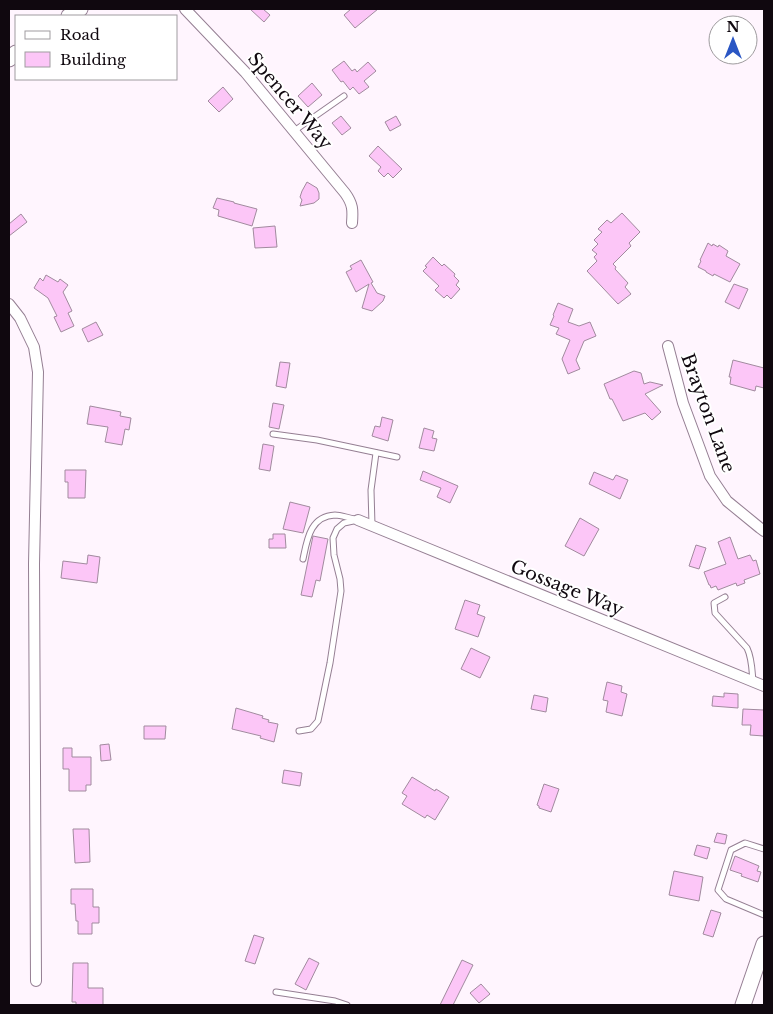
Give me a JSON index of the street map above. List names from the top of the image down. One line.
{"streets":{"street":["Spencer Way","Brayton Lane","Gossage Way"]},"legend":["Road","Building"],"north":"top"}
